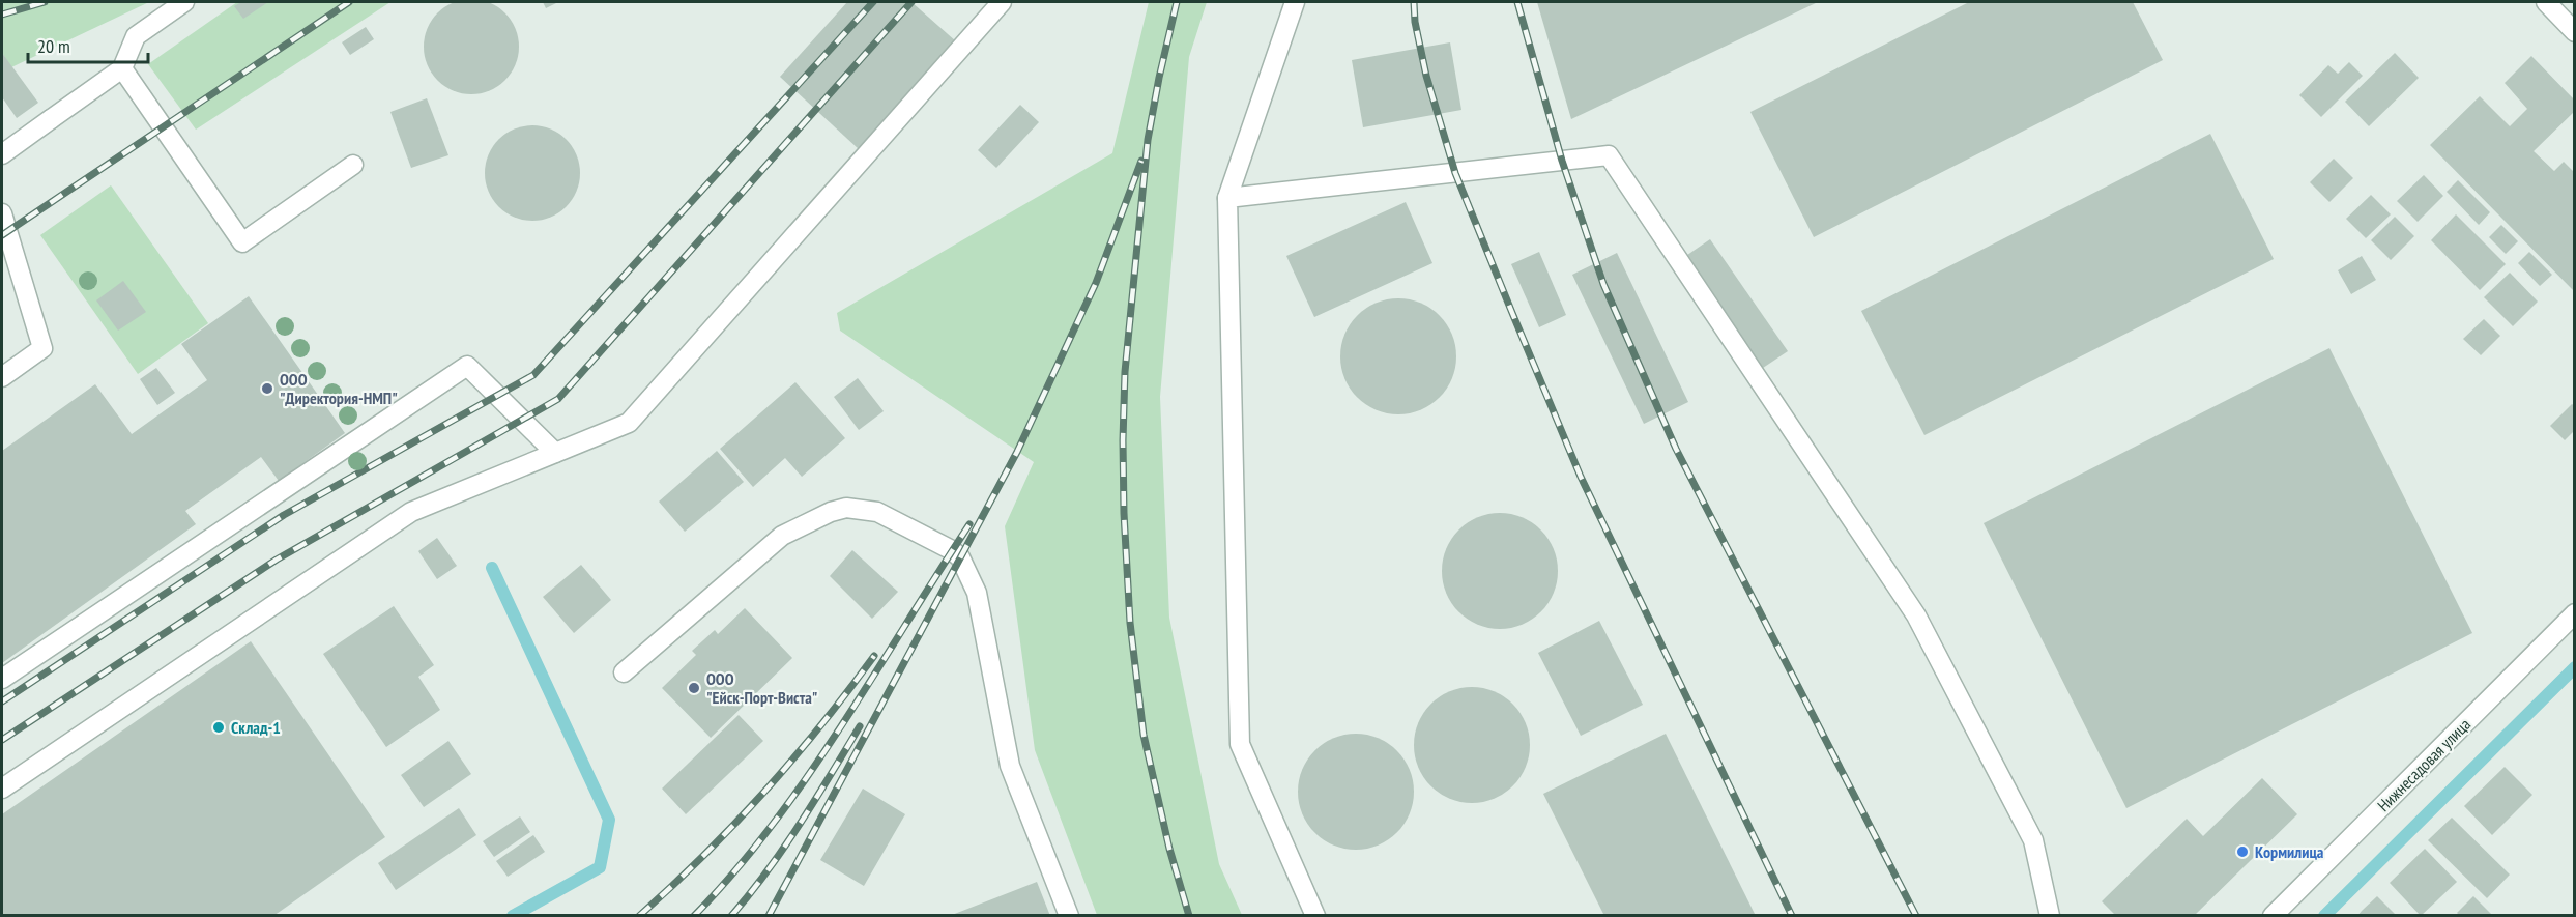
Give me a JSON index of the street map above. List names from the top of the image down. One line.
{"streets":{"street":["Нижнесадовая улица"]},"places":["ООО \"Директория-НМП\"","ООО \"Ейск-Порт-Виста\"","Склад-1","Кормилица"],"scale_bar":"20 m"}
